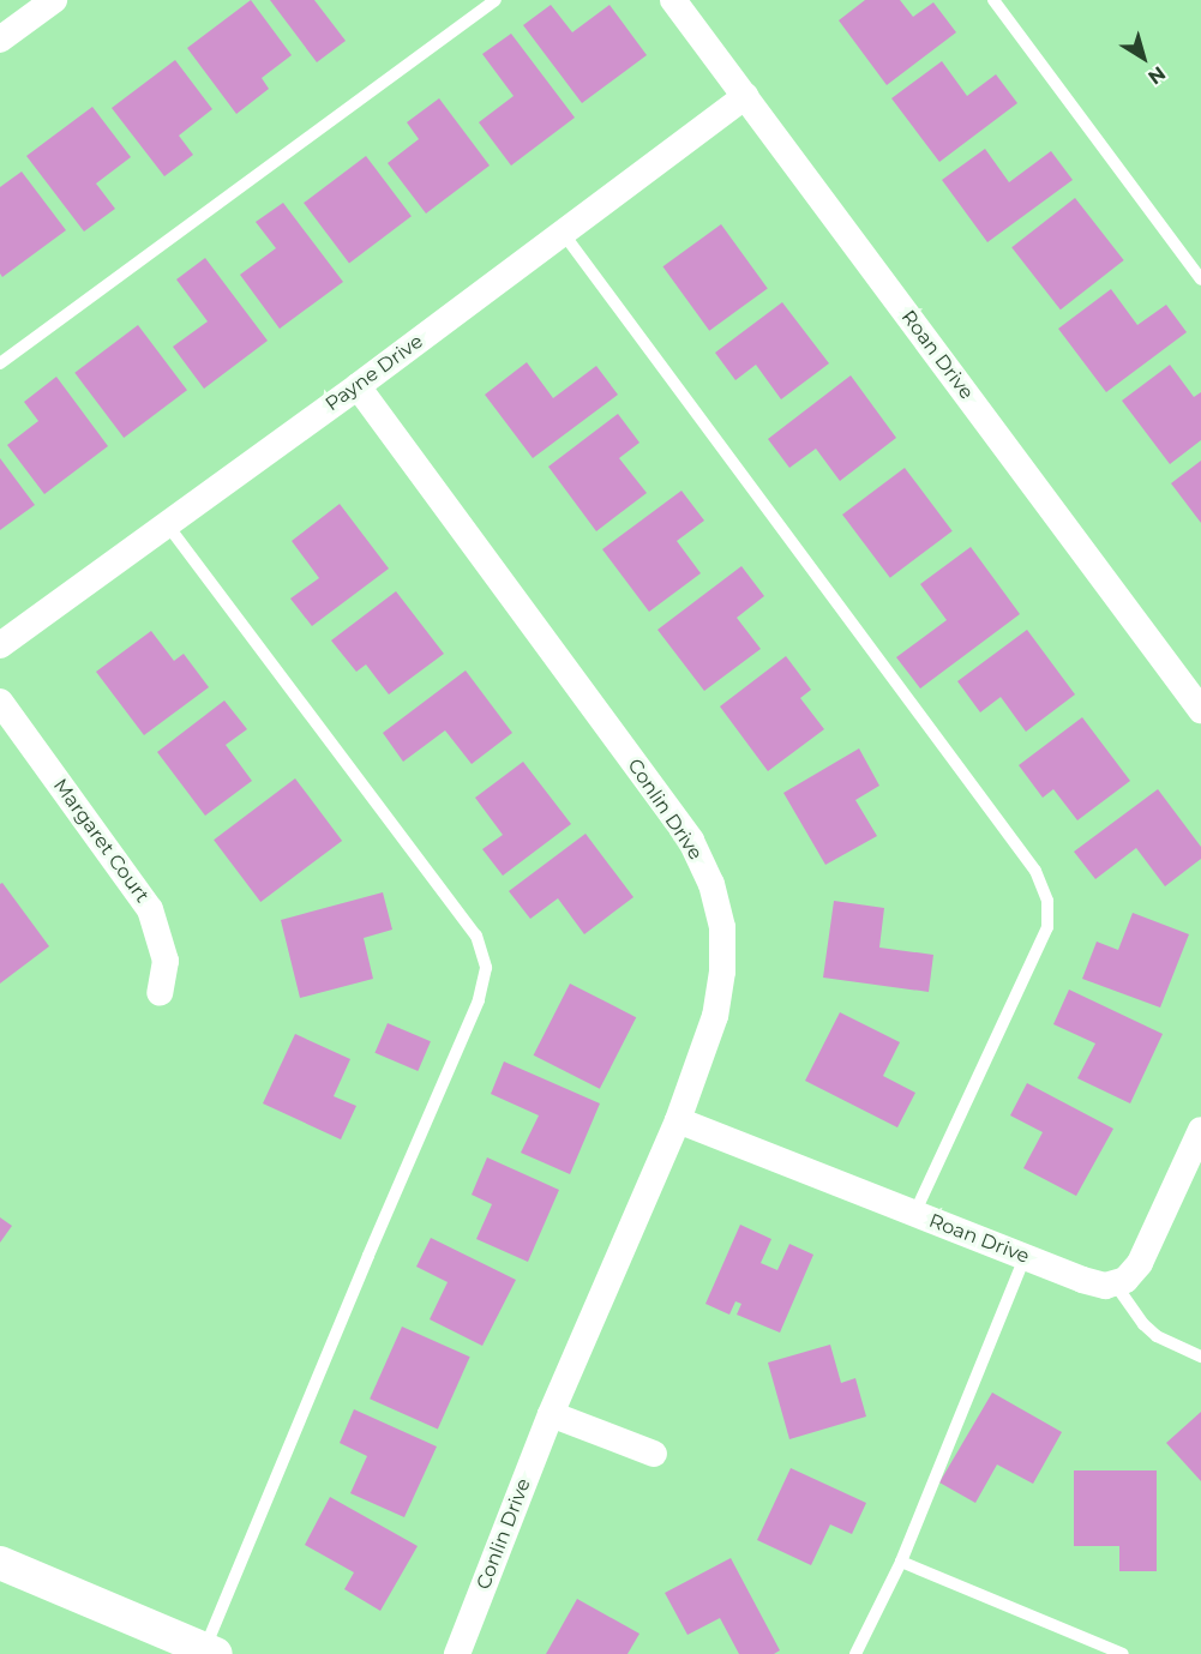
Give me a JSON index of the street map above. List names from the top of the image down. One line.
{"streets":{"street":["Roan Drive","Payne Drive","Conlin Drive","Margaret Court"]},"crossings":[["Roan Drive","Payne Drive"],["Roan Drive","Conlin Drive"],["Payne Drive","Conlin Drive"]],"north":"bottom right"}
